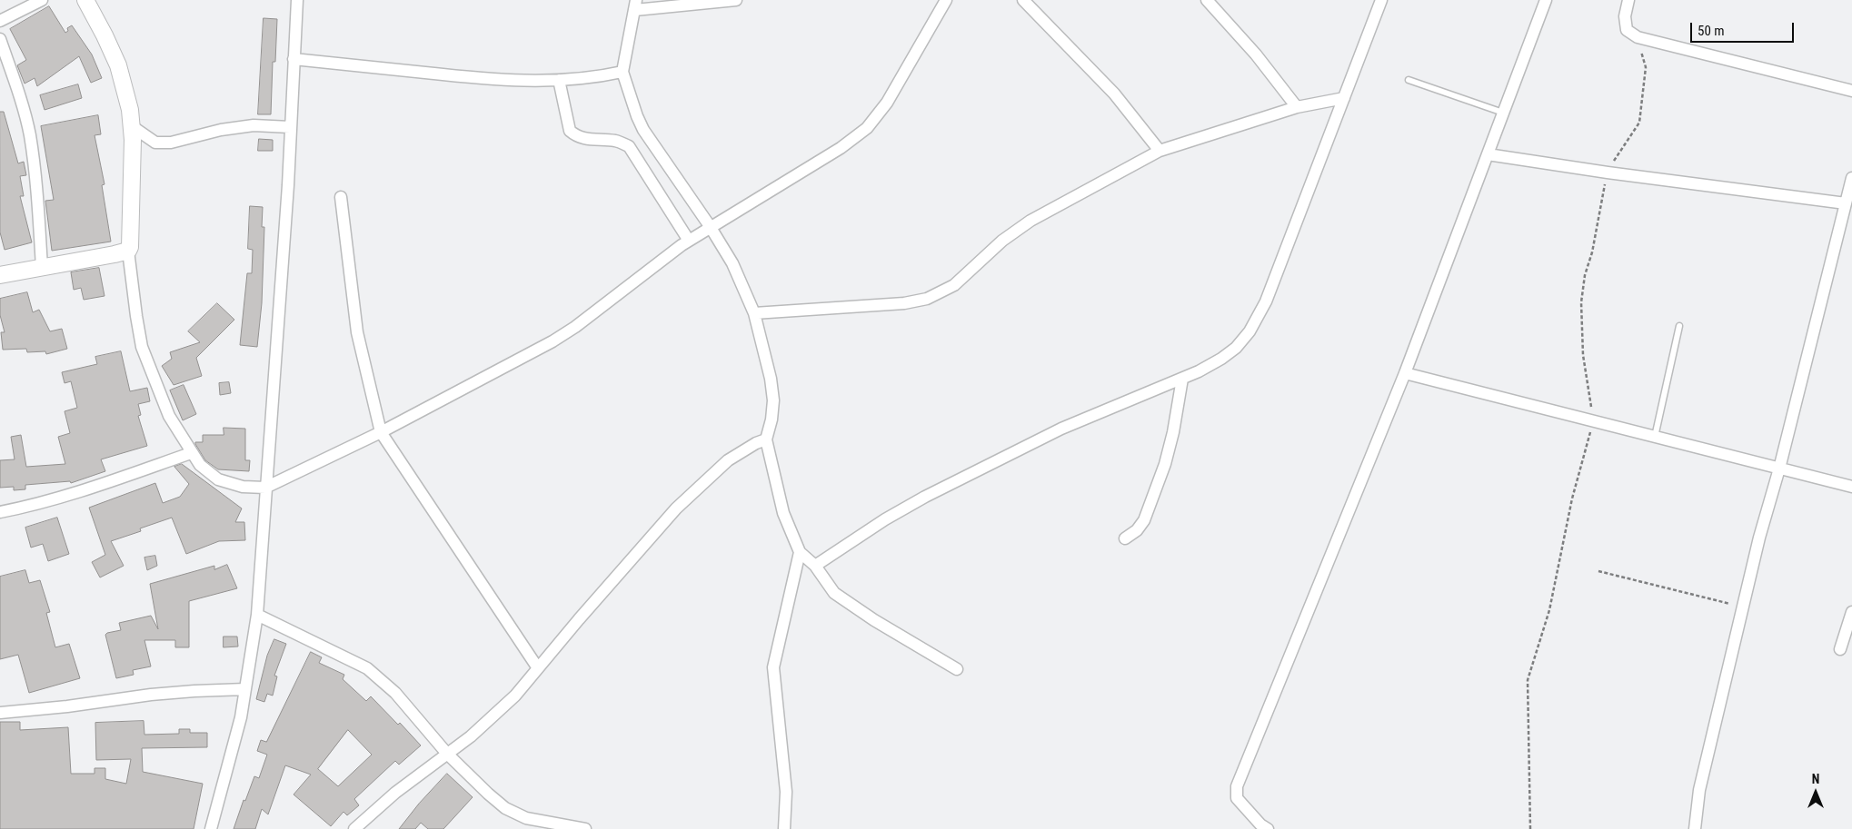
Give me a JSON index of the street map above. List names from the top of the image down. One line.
{"scale_bar":"50 m","north":"top"}
